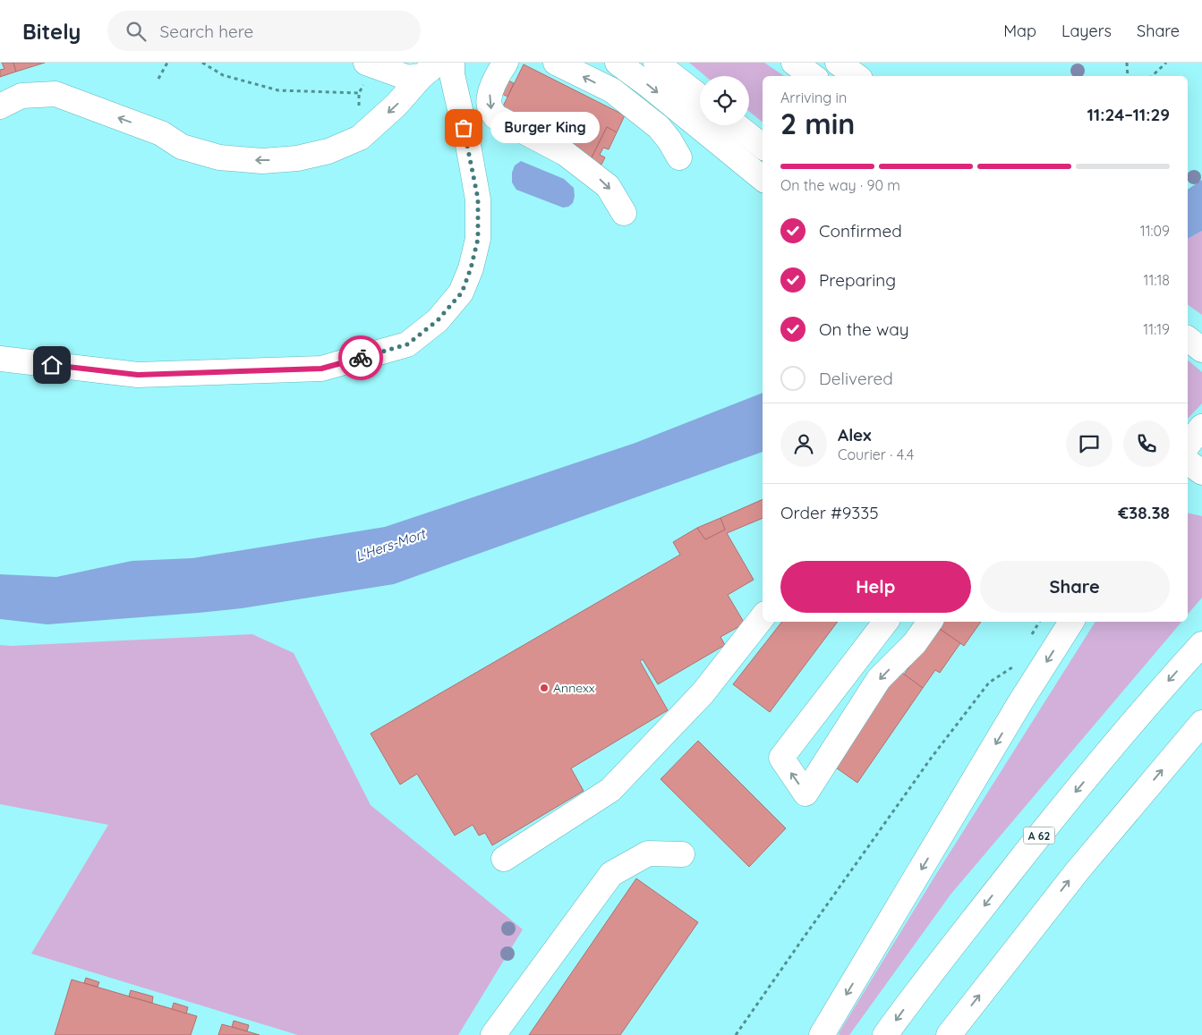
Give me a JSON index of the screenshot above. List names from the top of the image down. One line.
{"streets":{"main road":["A 62"]},"water":["L'Hers-Mort"],"places":["Burger King","Annexx"],"page":{"header":"Bitely","search":"Search here","nav":["Map","Layers","Share"],"heading":["2 min","Arriving in","11:24–11:29"],"panel":["Alex","Courier · 4.4","Order #9335","€38.38"],"bubble":"Burger King","bar":"On the way · 90 m","list":[["Confirmed","11:09"],["Preparing","11:18"],["On the way","11:19"],"Delivered"],"buttons":["Help","Share"]}}
